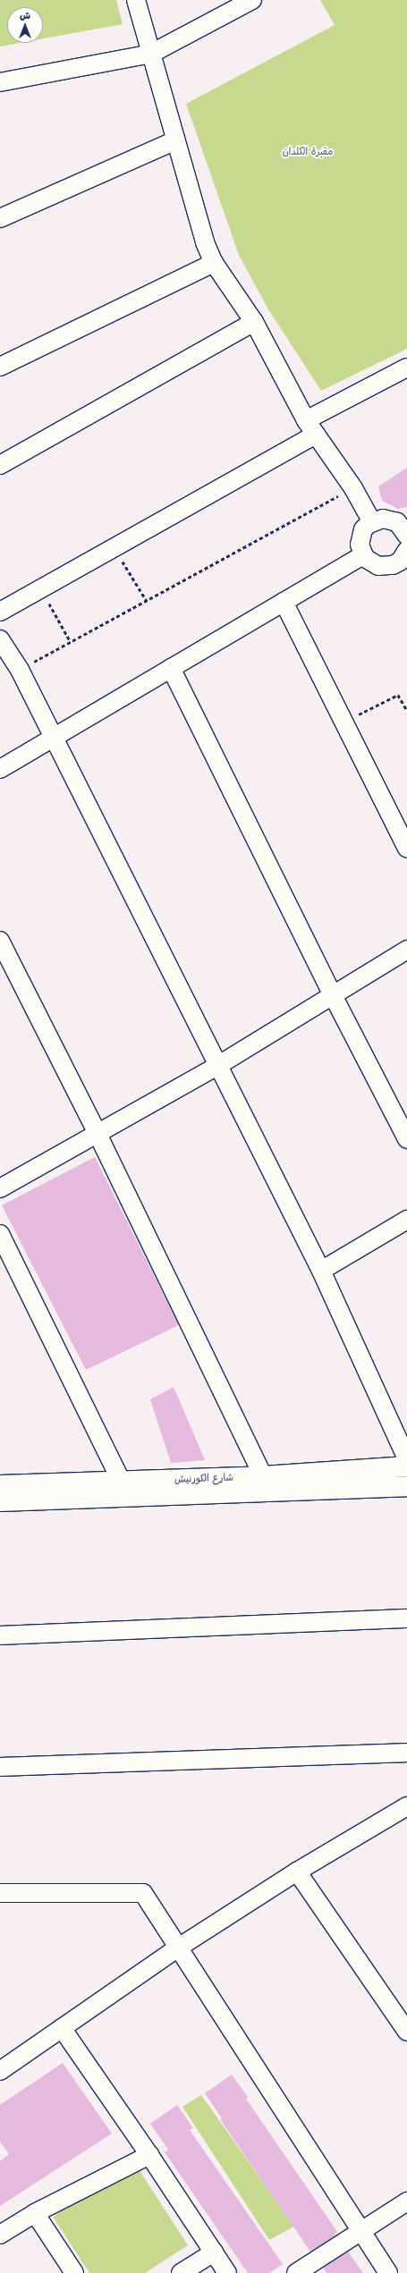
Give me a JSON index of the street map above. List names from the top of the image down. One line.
{"streets":{"street":["شارع الكورنيش"]},"parks":["مقبرة الكلدان"],"north":"top"}
